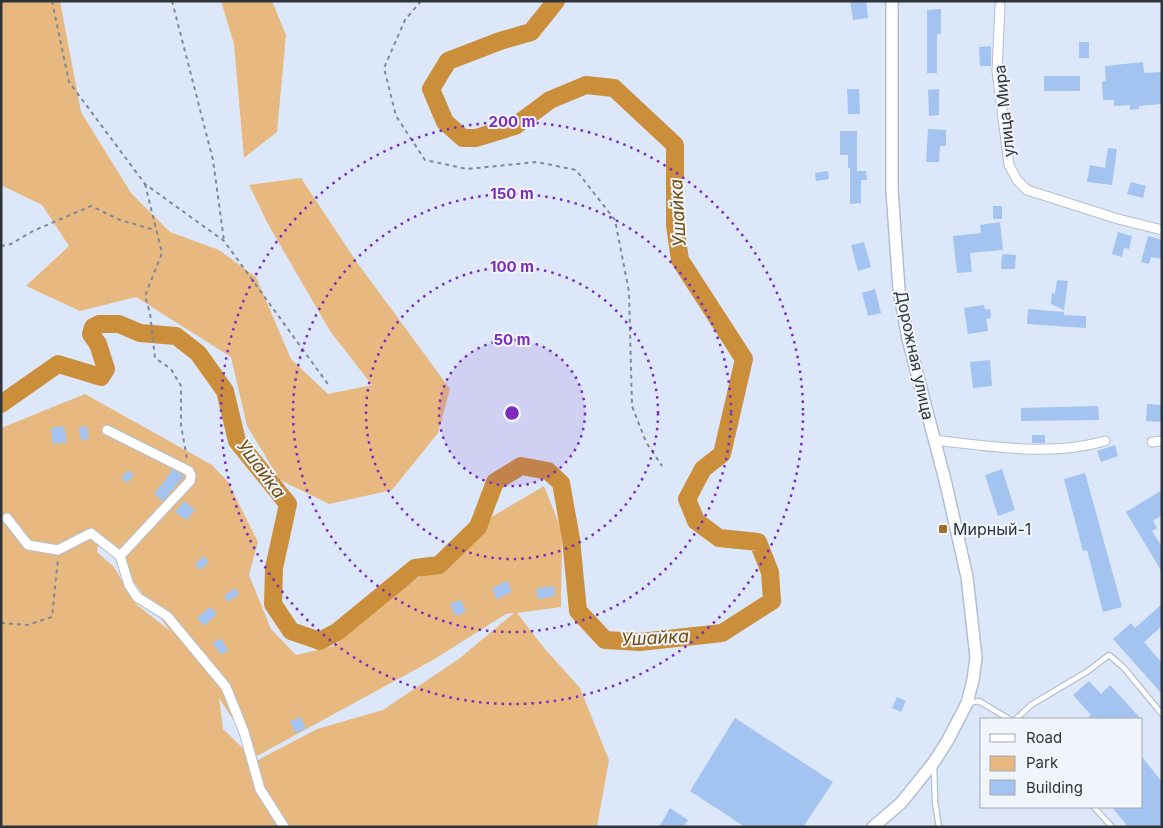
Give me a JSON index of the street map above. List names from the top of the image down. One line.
{"streets":{"street":["улица Мира","Дорожная улица"]},"water":["Ушайка"],"places":{"transit":["Мирный-1"]},"legend":["Road","Park","Building"],"rings":["200 m","150 m","100 m","50 m"]}
